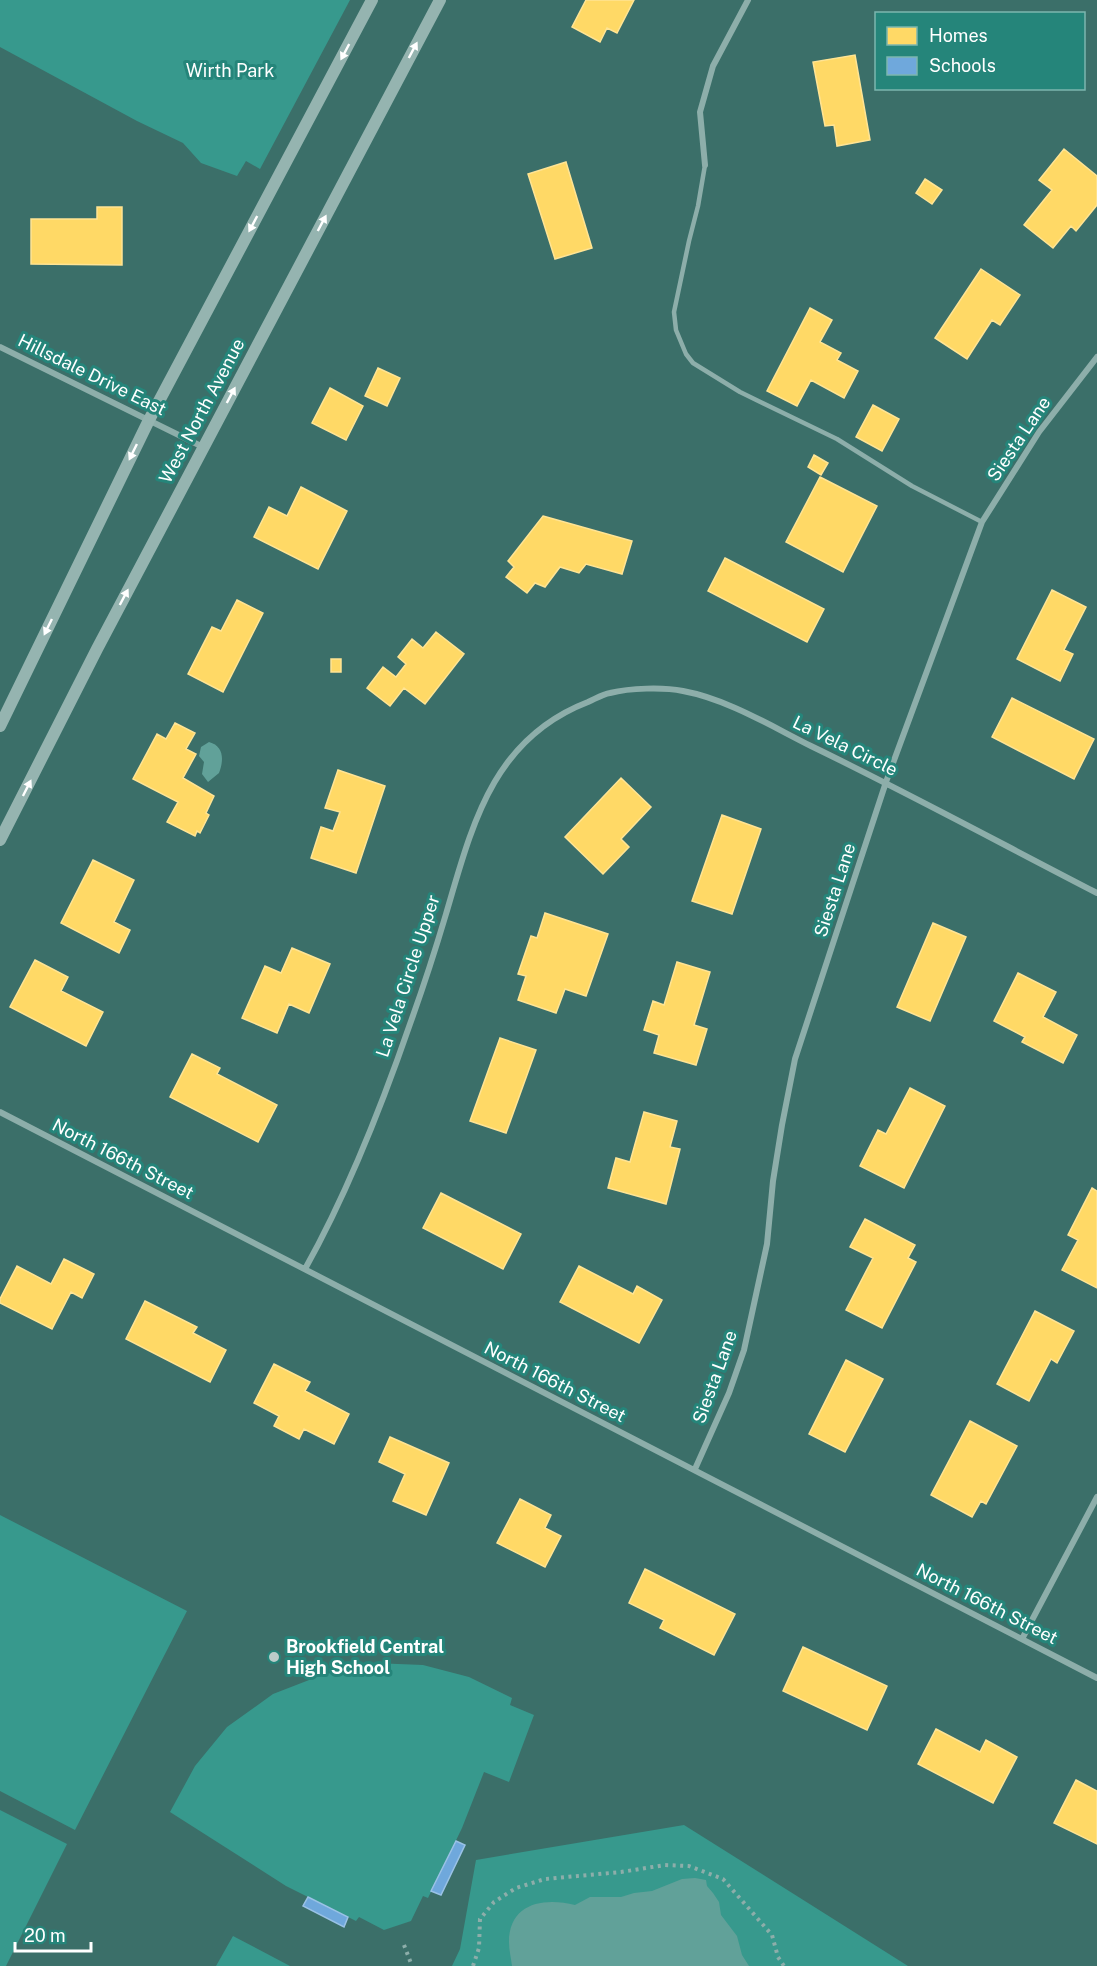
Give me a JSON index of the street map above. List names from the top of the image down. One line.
{"streets":{"main road":["West North Avenue"],"street":["Hillsdale Drive East","Siesta Lane","La Vela Circle","La Vela Circle Upper","North 166th Street"]},"crossings":[["Hillsdale Drive East","West North Avenue"],["Siesta Lane","La Vela Circle"],["Siesta Lane","North 166th Street"],["La Vela Circle","La Vela Circle Upper"],["La Vela Circle Upper","North 166th Street"]],"parks":["Wirth Park"],"places":["Brookfield Central High School"],"legend":["Homes","Schools"],"scale_bar":"20 m"}
